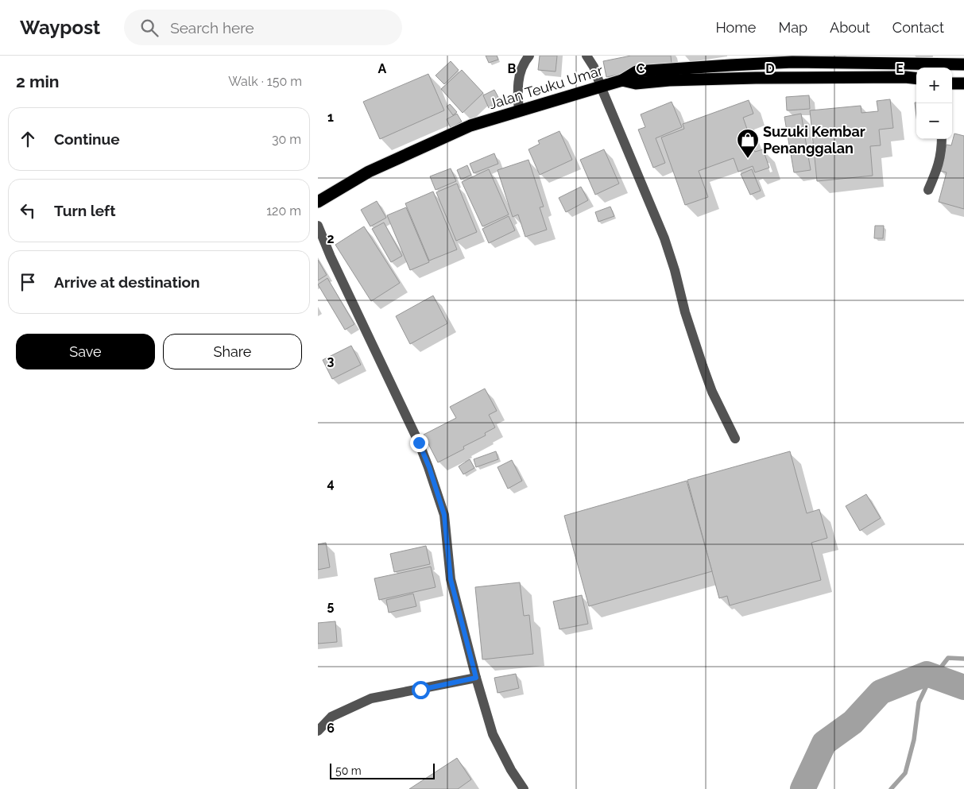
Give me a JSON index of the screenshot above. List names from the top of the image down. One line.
{"streets":{"highway":["Jalan Teuku Umar"]},"places":{"shop":["Suzuki Kembar Penanggalan"]},"scale_bar":"50 m","page":{"header":"Waypost","search":"Search here","nav":["Home","Map","About","Contact"],"heading":["2 min","Walk · 150 m"],"map_buttons":["+","−"],"list":[["Continue","30 m"],["Turn left","120 m"],"Arrive at destination"],"buttons":["Save","Share"],"scale":"50 m"},"grid":{"columns":["A","B","C","D","E"],"rows":["1","2","3","4","5","6"]}}
